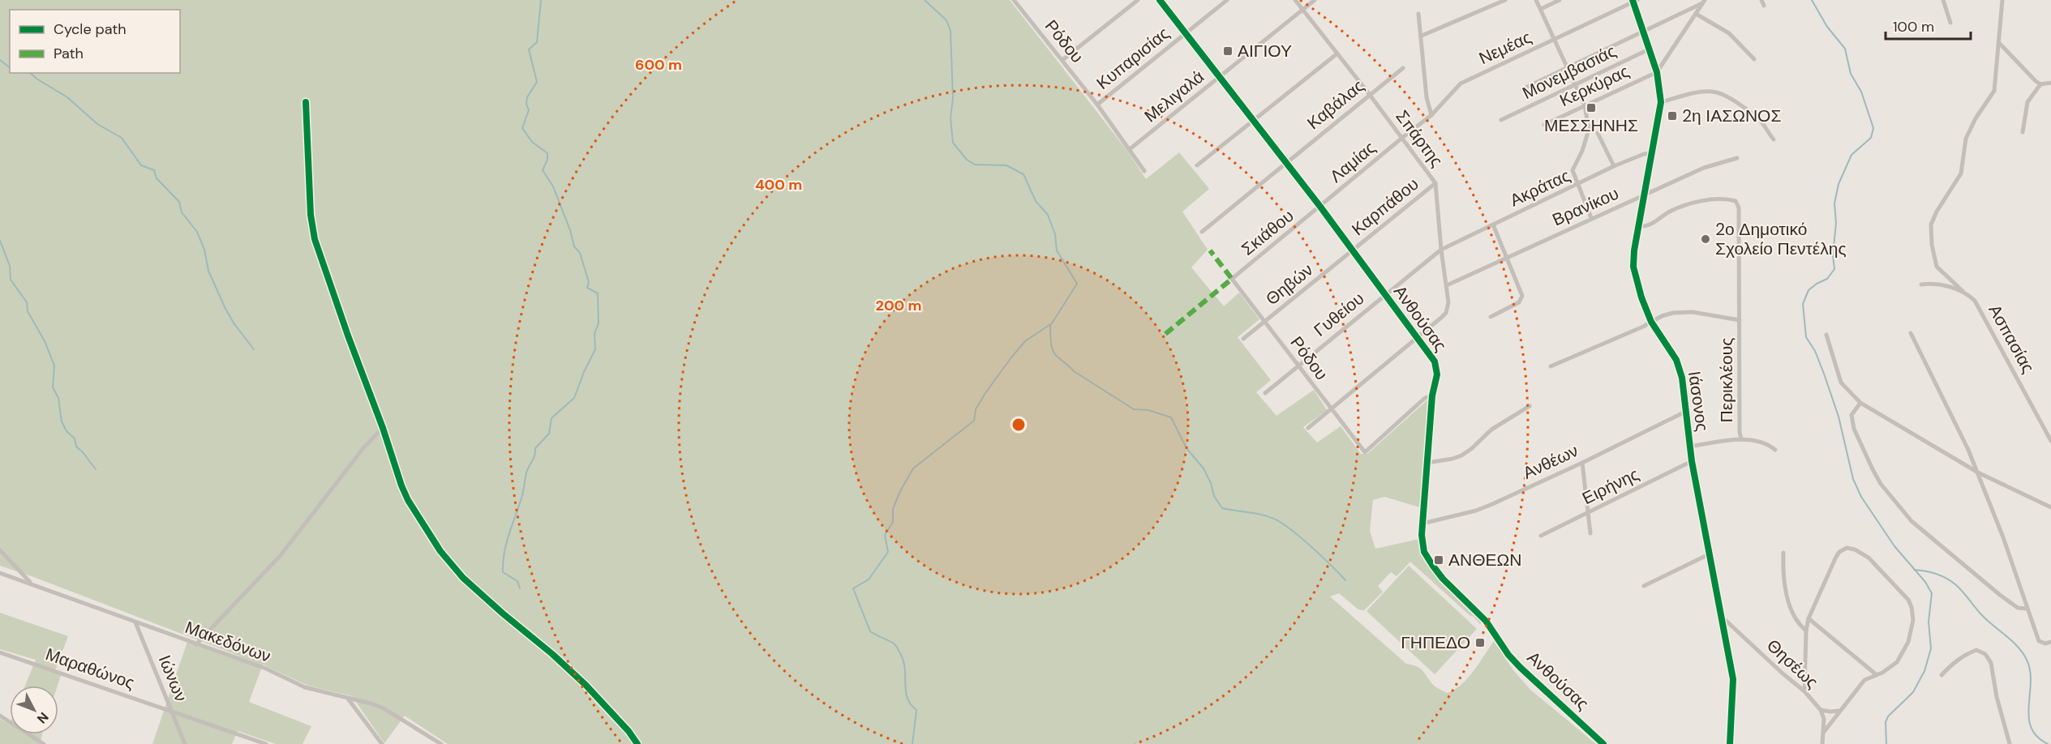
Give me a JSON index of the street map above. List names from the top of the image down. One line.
{"streets":{"street":["Ρόδου","Νεμέας","Κυπαρισίας","Μονεμβασιάς","Κερκύρας","Μελιγαλά","Καβάλας","Σπάρτης","Λαμίας","Ακράτας","Καρπάθου","Βρανίκου","Σκιάθου","Θηβών","Γυθείου","Ανθούσας","Ασπασίας","Περικλέους","Ιάσονος","Ανθέων","Ειρήνης","Μακεδόνων","Θησέως","Μαραθώνος","Ιώνων"]},"crossings":[["Ρόδου","Κυπαρισίας"],["Ρόδου","Μελιγαλά"],["Ρόδου","Σπάρτης"],["Ρόδου","Σκιάθου"],["Ρόδου","Θηβών"],["Ρόδου","Γυθείου"],["Ρόδου","Ανθούσας"],["Νεμέας","Σπάρτης"],["Νεμέας","Λαμίας"],["Νεμέας","Ιάσονος"],["Κυπαρισίας","Ανθούσας"],["Μονεμβασιάς","Ιάσονος"],["Κερκύρας","Ιάσονος"],["Μελιγαλά","Σπάρτης"],["Μελιγαλά","Ανθούσας"],["Καβάλας","Σπάρτης"],["Καβάλας","Ανθούσας"],["Σπάρτης","Λαμίας"],["Σπάρτης","Ακράτας"],["Σπάρτης","Καρπάθου"],["Σπάρτης","Βρανίκου"],["Σπάρτης","Γυθείου"],["Σπάρτης","Ανθούσας"],["Λαμίας","Σκιάθου"],["Λαμίας","Ανθούσας"],["Ακράτας","Γυθείου"],["Ακράτας","Ιάσονος"],["Καρπάθου","Θηβών"],["Καρπάθου","Ανθούσας"],["Βρανίκου","Ιάσονος"],["Σκιάθου","Ανθούσας"],["Θηβών","Ανθούσας"],["Γυθείου","Ανθούσας"],["Ανθούσας","Ανθέων"],["Περικλέους","Ιάσονος"],["Ιάσονος","Ανθέων"],["Ιάσονος","Ειρήνης"],["Ιάσονος","Θησέως"],["Μακεδόνων","Ιώνων"],["Μαραθώνος","Ιώνων"]],"places":{"transit":["ΑΙΓΙΟΥ","ΜΕΣΣΗΝΗΣ","2η ΙΑΣΩΝΟΣ","ΑΝΘΕΩΝ","ΓΗΠΕΔΟ"],"other":["2ο Δημοτικό Σχολείο Πεντέλης"]},"legend":["Cycle path","Path"],"scale_bar":"100 m","north":"bottom right","rings":["600 m","400 m","200 m"]}
